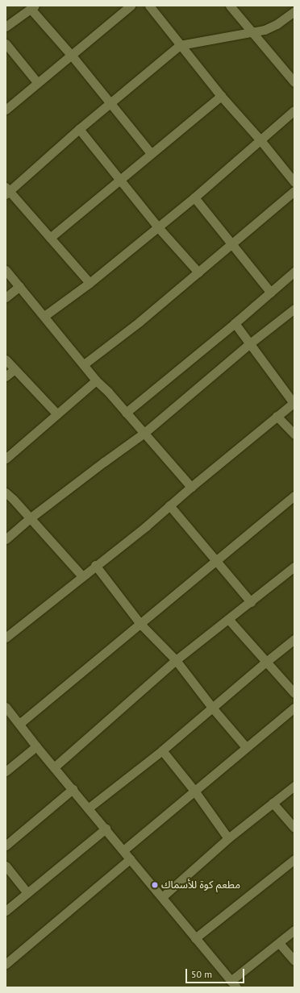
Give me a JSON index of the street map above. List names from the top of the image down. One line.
{"places":["مطعم كوة للأسماك"],"scale_bar":"50 m"}
